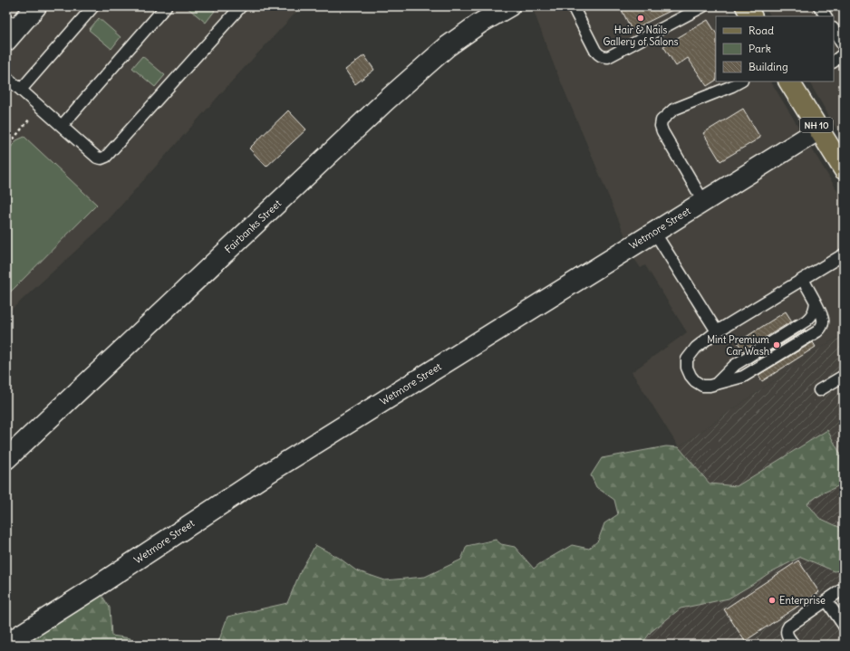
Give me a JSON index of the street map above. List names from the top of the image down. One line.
{"streets":{"main road":["NH 10"],"street":["Fairbanks Street","Wetmore Street"]},"crossings":[["NH 10","Wetmore Street"]],"places":["Hair & Nails Gallery of Salons","Mint Premium Car Wash","Enterprise"],"legend":["Road","Park","Building"]}
